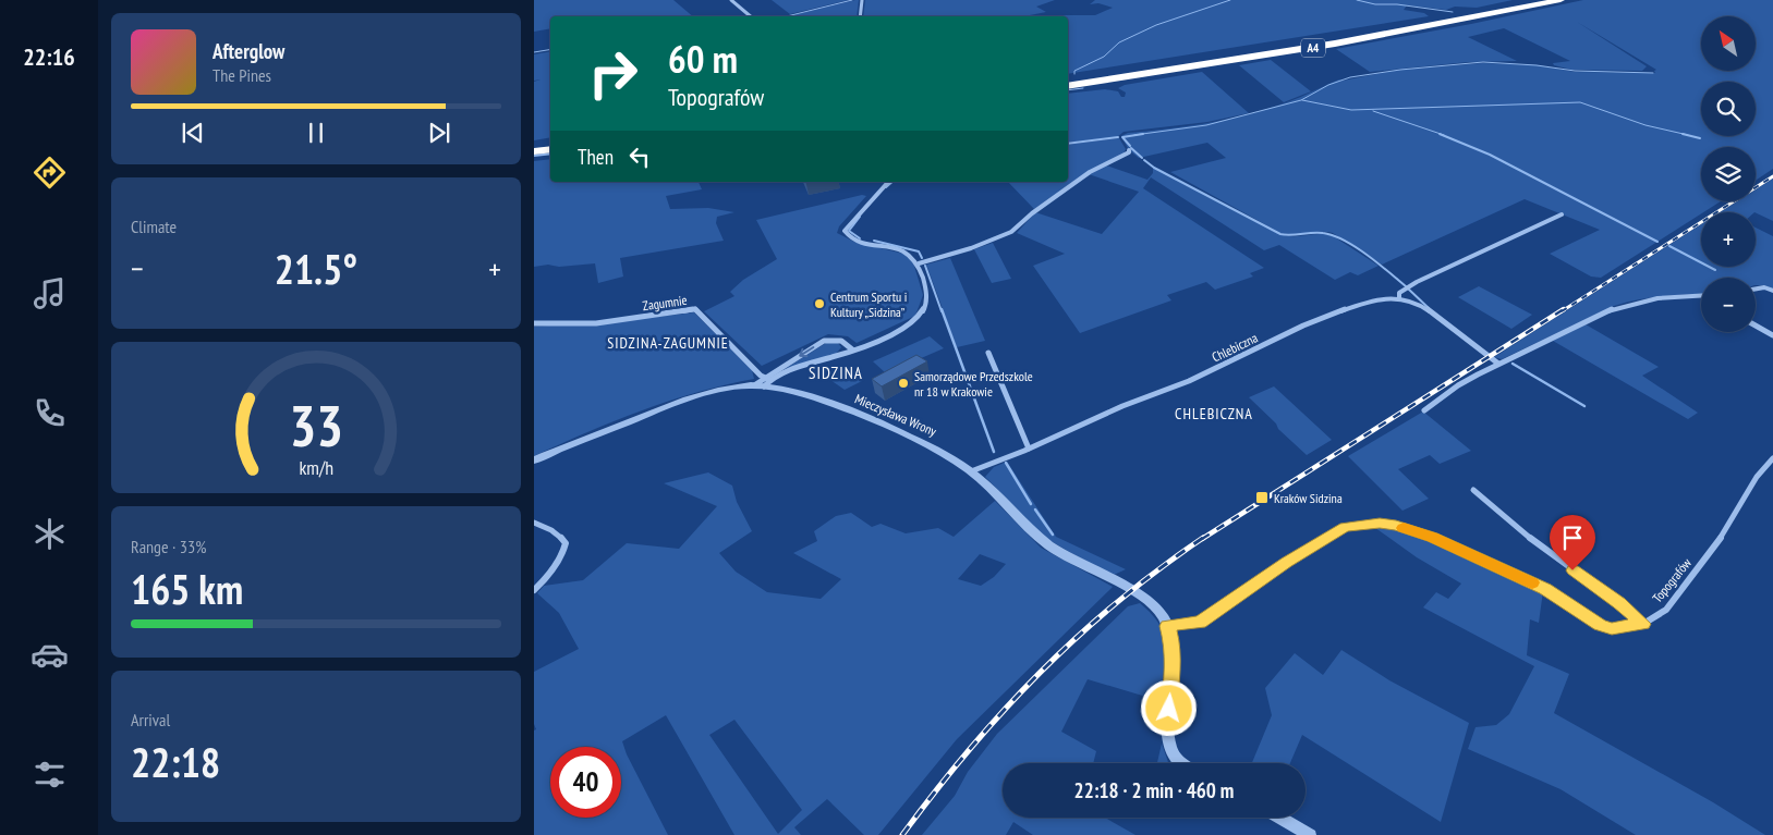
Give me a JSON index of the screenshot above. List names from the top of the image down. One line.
{"streets":{"highway":["A4"],"street":["Zagumnie","Chlebiczna","Mieczysława Wrony","Topografów"]},"crossings":[["Zagumnie","Mieczysława Wrony"],["Chlebiczna","Mieczysława Wrony"],["Mieczysława Wrony","Topografów"]],"districts":["SIDZINA-ZAGUMNIE","SIDZINA","CHLEBICZNA"],"places":{"other":["Centrum Sportu i Kultury „Sidzina”","Samorządowe Przedszkole nr 18 w Krakowie"],"transit":["Kraków Sidzina"]},"north":"top left","page":{"tabs":"22:16","map_buttons":["+","−"],"turn":["60 m","Topografów"],"song":["Afterglow","The Pines"],"then":"Then","tile":["Climate",["Range · 33%","165 km"],["Arrival","22:18"]],"heat":["−","21.5°","+"],"limit":"40","trip":"22:18 · 2 min · 460 m","gauge":["33","km/h"]}}
